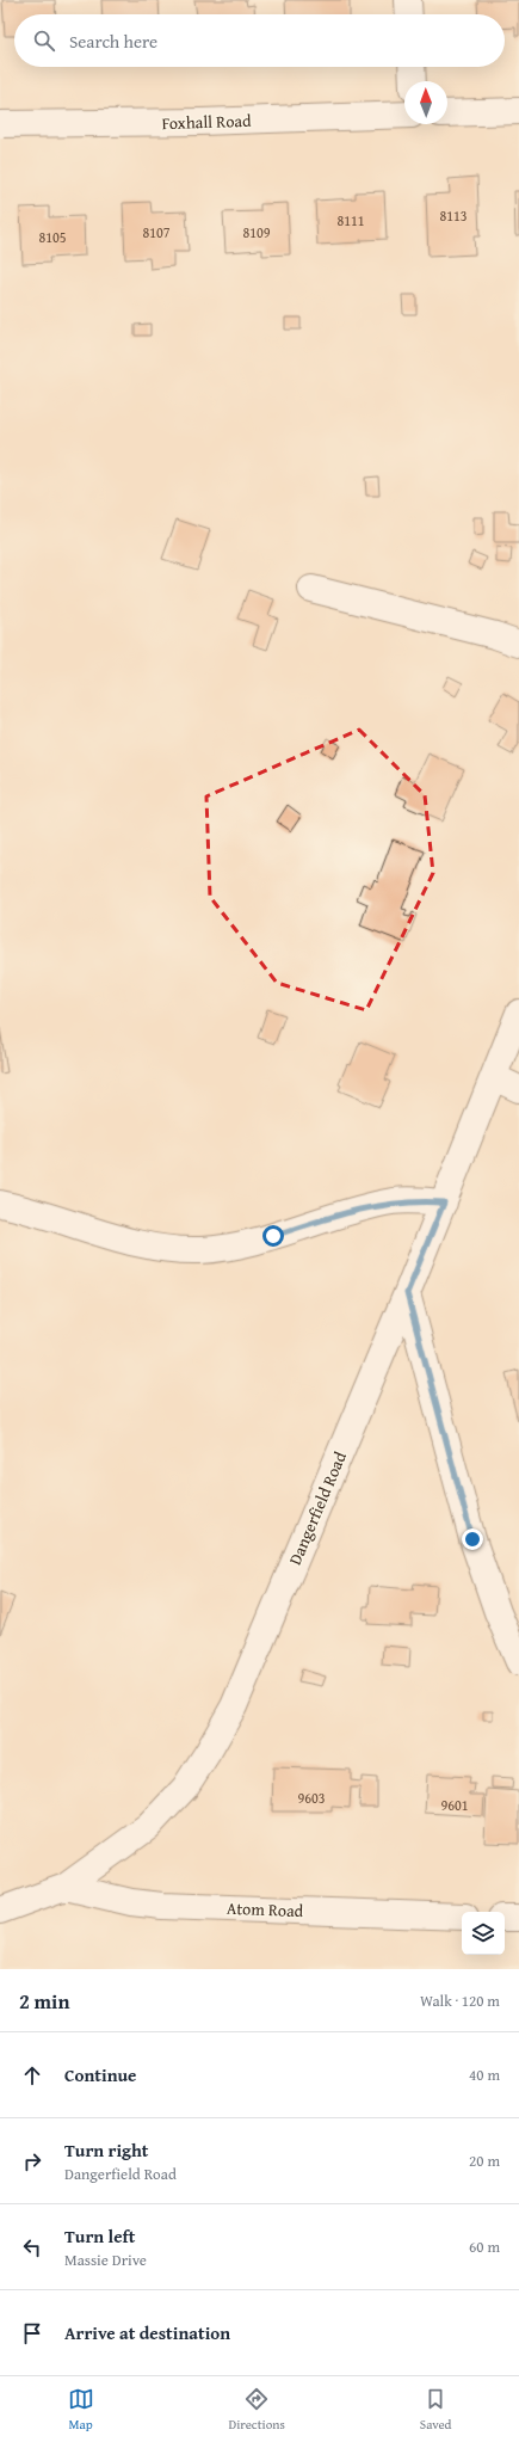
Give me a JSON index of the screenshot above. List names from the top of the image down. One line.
{"streets":{"street":["Foxhall Road","Dangerfield Road","Atom Road"]},"crossings":[["Dangerfield Road","Atom Road"]],"house_numbers":["8113","8111","8107","8109","8105","9603","9601"],"north":"top","page":{"search":"Search here","heading":["2 min","Walk · 120 m"],"list":[["Continue","40 m"],["Turn right","Dangerfield Road","20 m"],["Turn left","Massie Drive","60 m"],"Arrive at destination"],"nav":["Map","Directions","Saved"]}}
